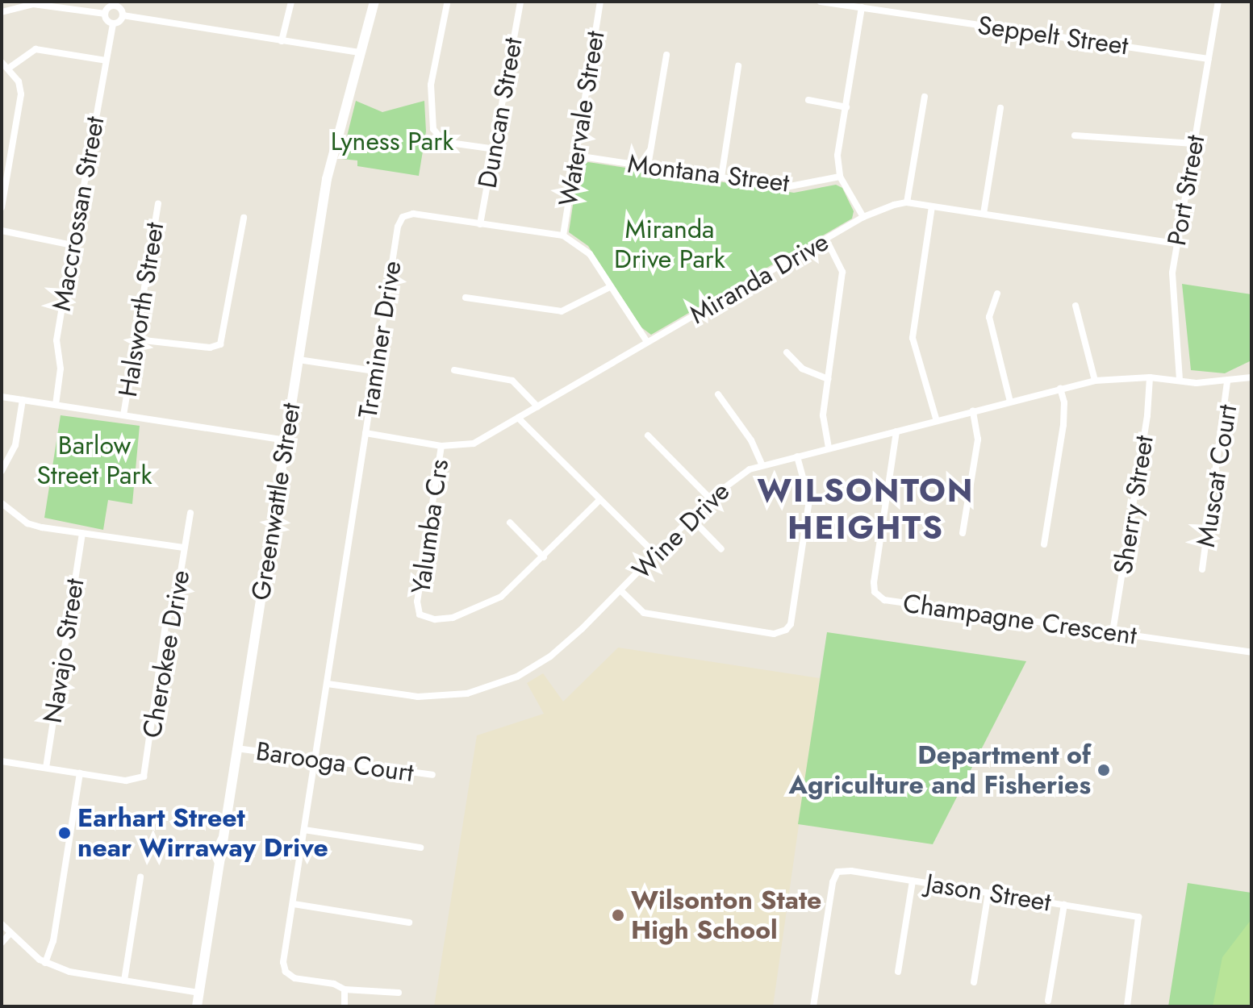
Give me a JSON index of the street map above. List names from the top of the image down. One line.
{"streets":{"main road":["Greenwattle Street"],"street":["Seppelt Street","Duncan Street","Watervale Street","Montana Street","Port Street","Maccrossan Street","Miranda Drive","Halsworth Street","Traminer Drive","Muscat Court","Sherry Street","Yalumba Crs","Wine Drive","Champagne Crescent","Navajo Street","Cherokee Drive","Barooga Court","Jason Street"]},"crossings":[["Seppelt Street","Port Street"],["Duncan Street","Traminer Drive"],["Watervale Street","Montana Street"],["Watervale Street","Traminer Drive"],["Port Street","Miranda Drive"],["Port Street","Wine Drive"],["Miranda Drive","Traminer Drive"],["Miranda Drive","Yalumba Crs"],["Traminer Drive","Wine Drive"],["Traminer Drive","Barooga Court"],["Muscat Court","Wine Drive"],["Greenwattle Street","Barooga Court"],["Sherry Street","Wine Drive"],["Sherry Street","Champagne Crescent"],["Wine Drive","Champagne Crescent"]],"districts":["WILSONTON HEIGHTS"],"parks":["Lyness Park","Miranda Drive Park","Barlow Street Park"],"places":["Department of Agriculture and Fisheries","Earhart Street near Wirraway Drive","Wilsonton State High School"]}
